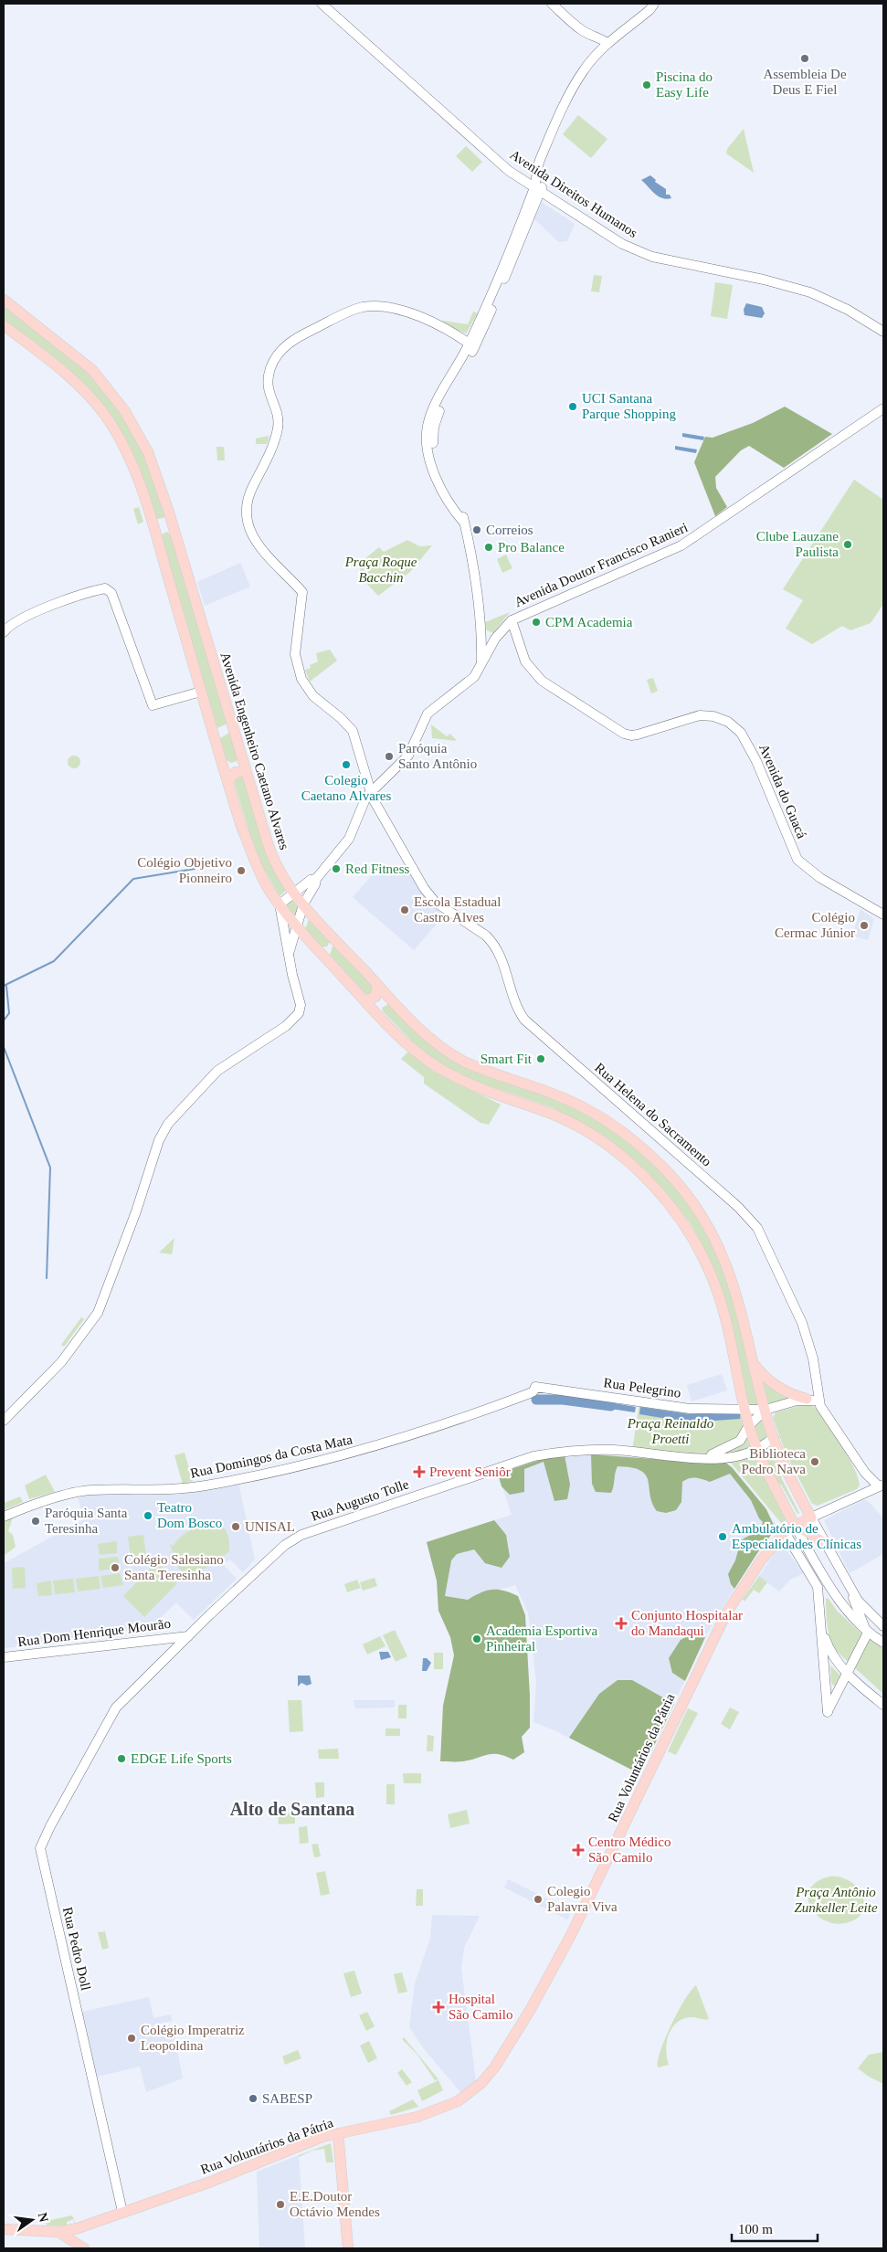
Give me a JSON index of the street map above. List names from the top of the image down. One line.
{"streets":{"main road":["Avenida Engenheiro Caetano Alvares","Rua Voluntários da Pátria"],"street":["Avenida Direitos Humanos","Avenida Doutor Francisco Ranieri","Avenida do Guacá","Rua Helena do Sacramento","Rua Pelegrino","Rua Domingos da Costa Mata","Rua Augusto Tolle","Rua Dom Henrique Mourão","Rua Pedro Doll"]},"crossings":[["Avenida Doutor Francisco Ranieri","Avenida do Guacá"],["Avenida Doutor Francisco Ranieri","Rua Helena do Sacramento"],["Avenida Engenheiro Caetano Alvares","Rua Pelegrino"],["Avenida Engenheiro Caetano Alvares","Rua Augusto Tolle"],["Avenida Engenheiro Caetano Alvares","Rua Voluntários da Pátria"],["Rua Helena do Sacramento","Rua Voluntários da Pátria"],["Rua Pelegrino","Rua Domingos da Costa Mata"],["Rua Pelegrino","Rua Augusto Tolle"],["Rua Augusto Tolle","Rua Dom Henrique Mourão"],["Rua Augusto Tolle","Rua Pedro Doll"],["Rua Voluntários da Pátria","Rua Pedro Doll"]],"districts":["Alto de Santana"],"parks":["Praça Roque Bacchin","Praça Reinaldo Proetti","Praça Antônio Zunkeller Leite"],"places":{"other":["Assembleia De Deus E Fiel","Piscina do Easy Life","UCI Santana Parque Shopping","Correios","Clube Lauzane Paulista","Pro Balance","CPM Academia","Paróquia Santo Antônio","Colegio Caetano Alvares","Red Fitness","Colégio Objetivo Pionneiro","Escola Estadual Castro Alves","Colégio Cermac Júnior","Smart Fit","Biblioteca Pedro Nava","Teatro Dom Bosco","Paróquia Santa Teresinha","UNISAL","Ambulatório de Especialidades Clínicas","Colégio Salesiano Santa Teresinha","Academia Esportiva Pinheiral","EDGE Life Sports","Colegio Palavra Viva","Colégio Imperatriz Leopoldina","SABESP","E.E.Doutor Octávio Mendes"],"health":["Prevent Seniôr","Conjunto Hospitalar do Mandaqui","Centro Médico São Camilo","Hospital São Camilo"]},"scale_bar":"100 m","north":"right"}
